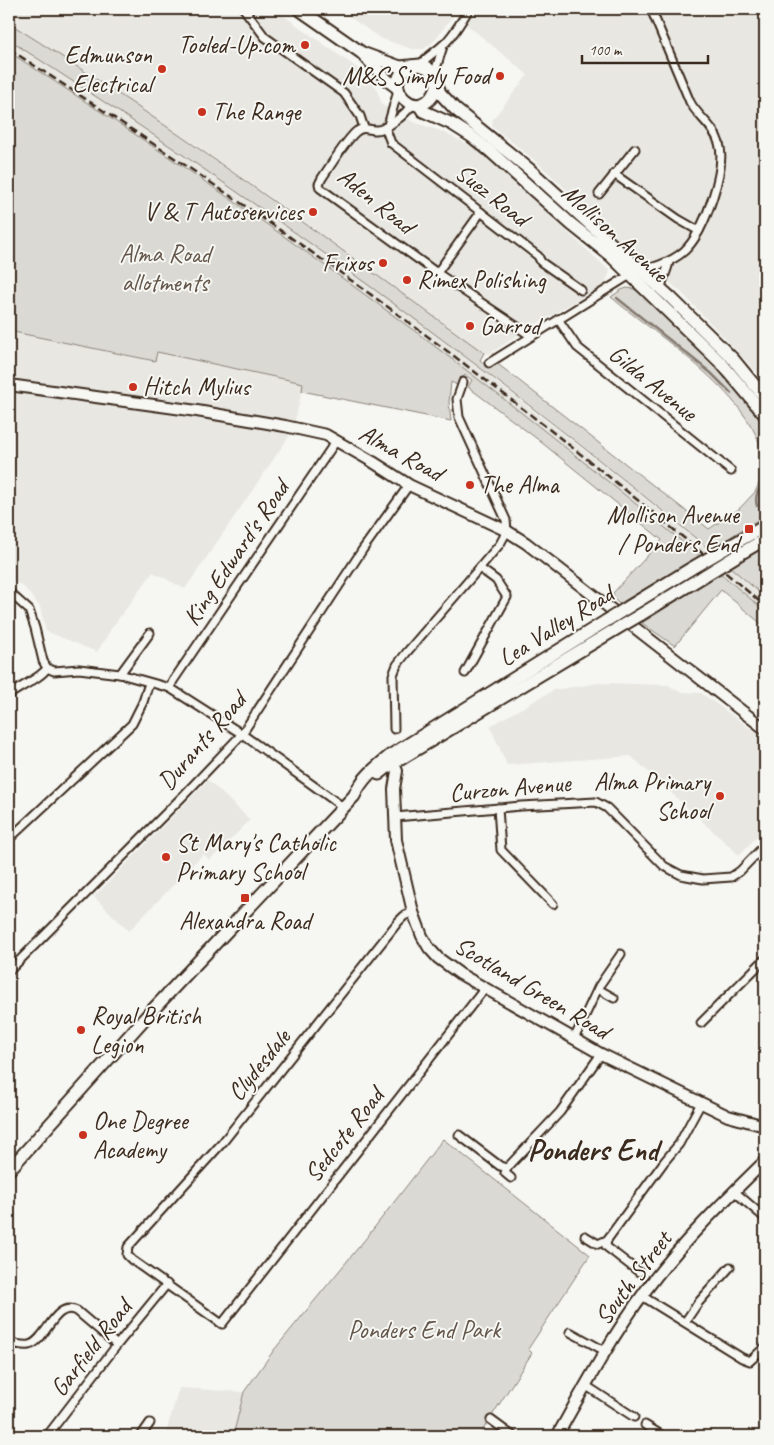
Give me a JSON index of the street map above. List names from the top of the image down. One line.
{"streets":{"main road":["Mollison Avenue","Lea Valley Road"],"street":["Suez Road","Aden Road","Gilda Avenue","Alma Road","King Edward's Road","Durants Road","Curzon Avenue","Scotland Green Road","Clydesdale","Sedcote Road","South Street","Garfield Road"]},"crossings":[["Suez Road","Aden Road"],["Alma Road","King Edward's Road"],["Alma Road","Durants Road"],["Lea Valley Road","Scotland Green Road"],["Curzon Avenue","Scotland Green Road"],["Scotland Green Road","Clydesdale"],["Scotland Green Road","Sedcote Road"],["Clydesdale","Sedcote Road"],["Clydesdale","Garfield Road"],["Sedcote Road","Garfield Road"]],"districts":["Ponders End"],"parks":["Alma Road allotments","Ponders End Park"],"places":{"other":["Tooled-Up.com","Edmunson Electrical","M&S Simply Food","The Range","V & T Autoservices","Frixos","Rimex Polishing","Garrod","Hitch Mylius","The Alma","Alma Primary School","St Mary's Catholic Primary School","Royal British Legion","One Degree Academy"],"transit":["Mollison Avenue / Ponders End","Alexandra Road"]},"scale_bar":"100 m"}
